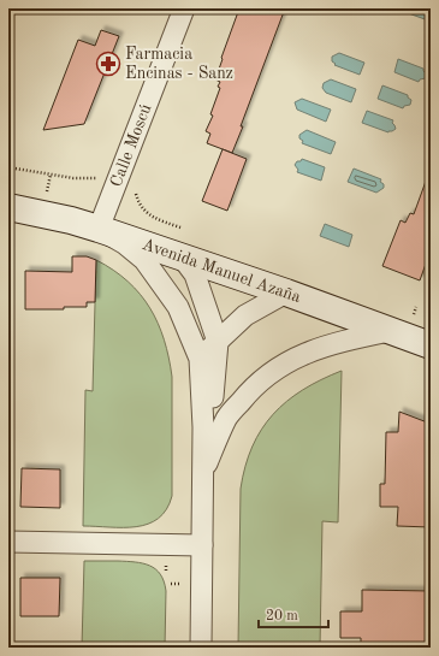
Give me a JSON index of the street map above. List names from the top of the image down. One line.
{"streets":{"street":["Calle Moscú","Avenida Manuel Azaña"]},"crossings":[["Calle Moscú","Avenida Manuel Azaña"]],"places":{"pharmacy":["Farmacia Encinas - Sanz"]},"scale_bar":"20 m"}
